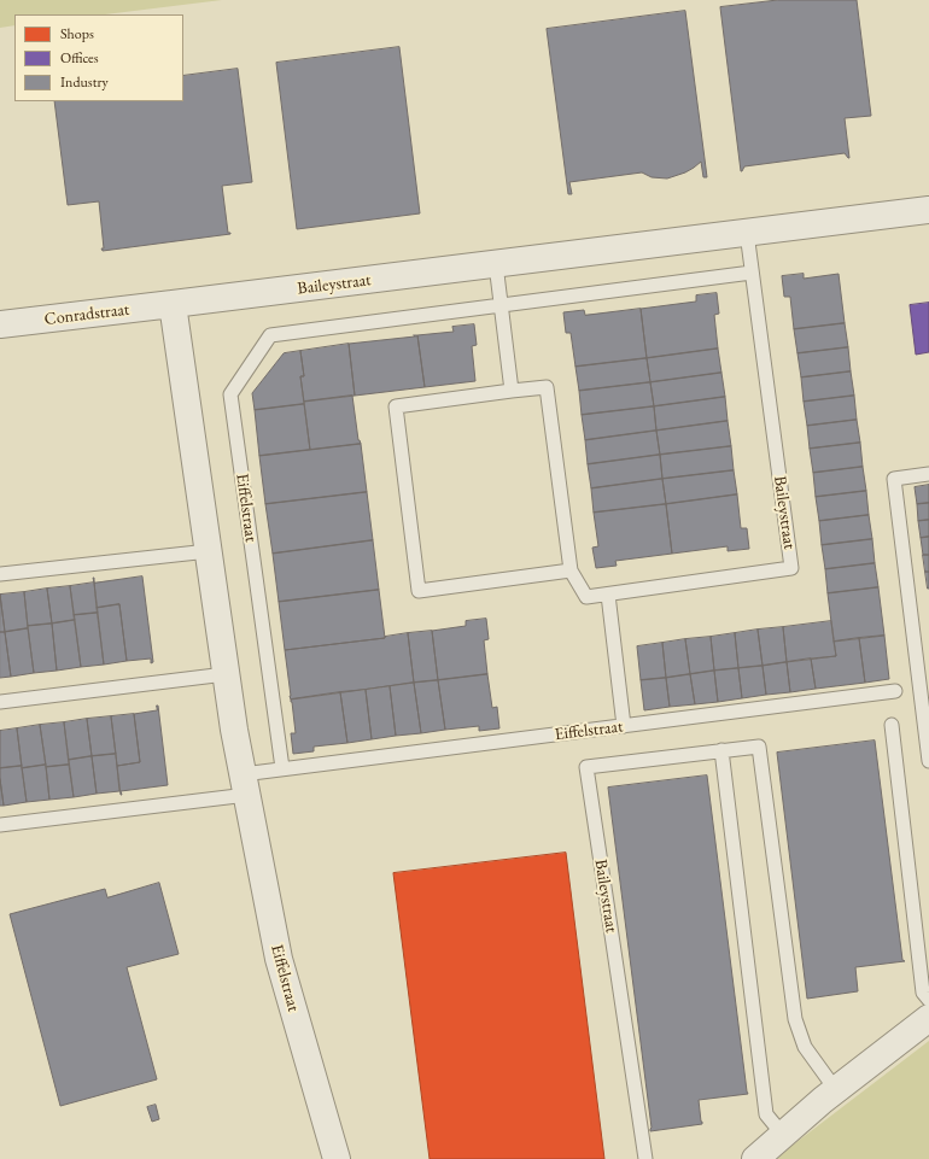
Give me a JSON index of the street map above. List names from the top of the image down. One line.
{"streets":{"street":["Baileystraat","Conradstraat","Eiffelstraat"]},"crossings":[["Baileystraat","Conradstraat"],["Baileystraat","Eiffelstraat"],["Conradstraat","Eiffelstraat"]],"legend":["Shops","Offices","Industry"]}
